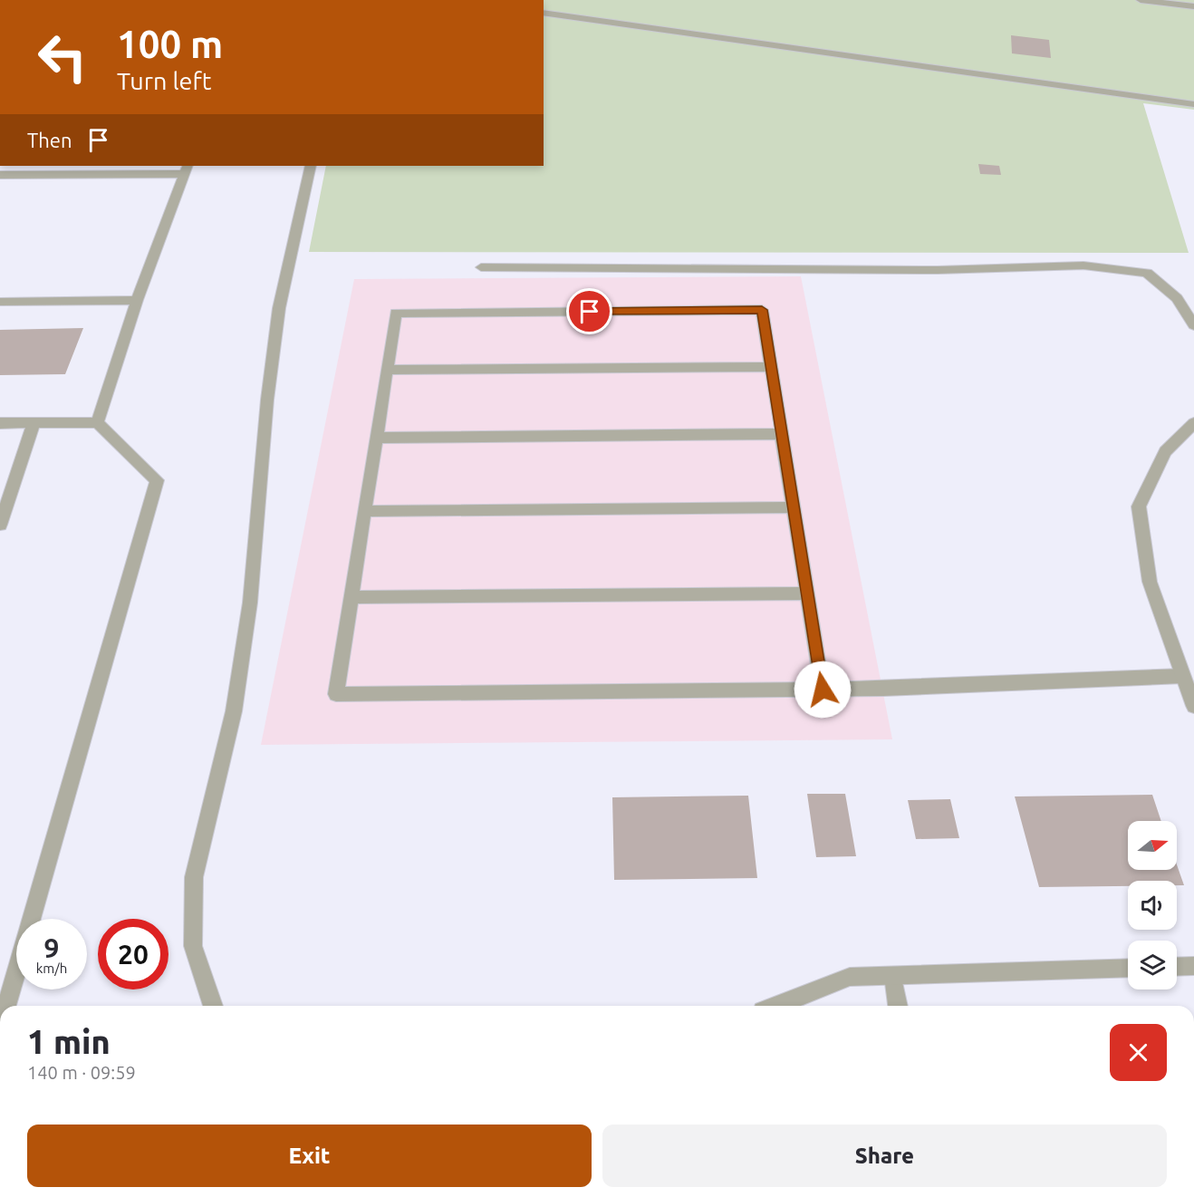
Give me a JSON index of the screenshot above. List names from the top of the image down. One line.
{"north":"right","page":{"turn":["100 m","Turn left"],"then":"Then","speed":"9 km/h","limit":"20","heading":["1 min","140 m · 09:59"],"buttons":["Exit","Share"]}}
